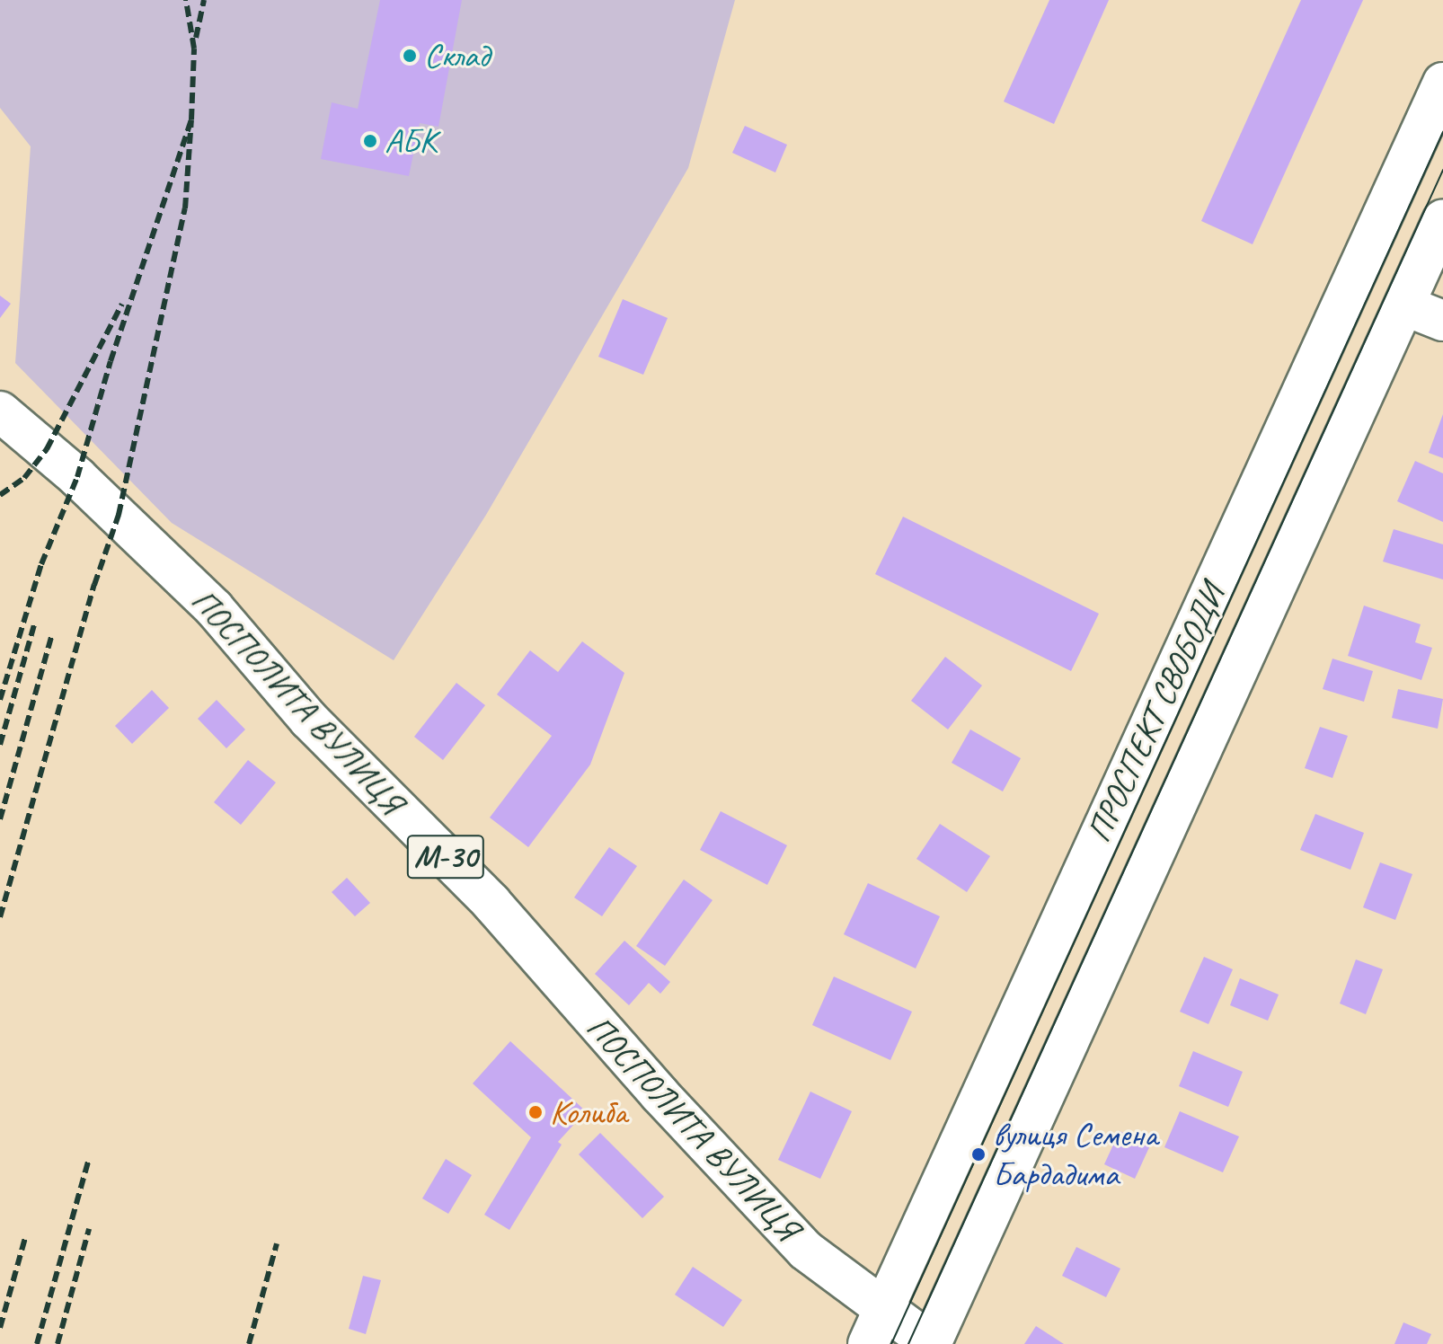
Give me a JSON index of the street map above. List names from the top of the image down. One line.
{"streets":{"main road":["ПОСПОЛИТА ВУЛИЦЯ","ПРОСПЕКТ СВОБОДИ","М-30"]},"crossings":[["ПОСПОЛИТА ВУЛИЦЯ","ПРОСПЕКТ СВОБОДИ"],["ПОСПОЛИТА ВУЛИЦЯ","М-30"],["ПРОСПЕКТ СВОБОДИ","М-30"]],"places":["Склад","АБК","Колиба","вулиця Семена Бардадима"]}
